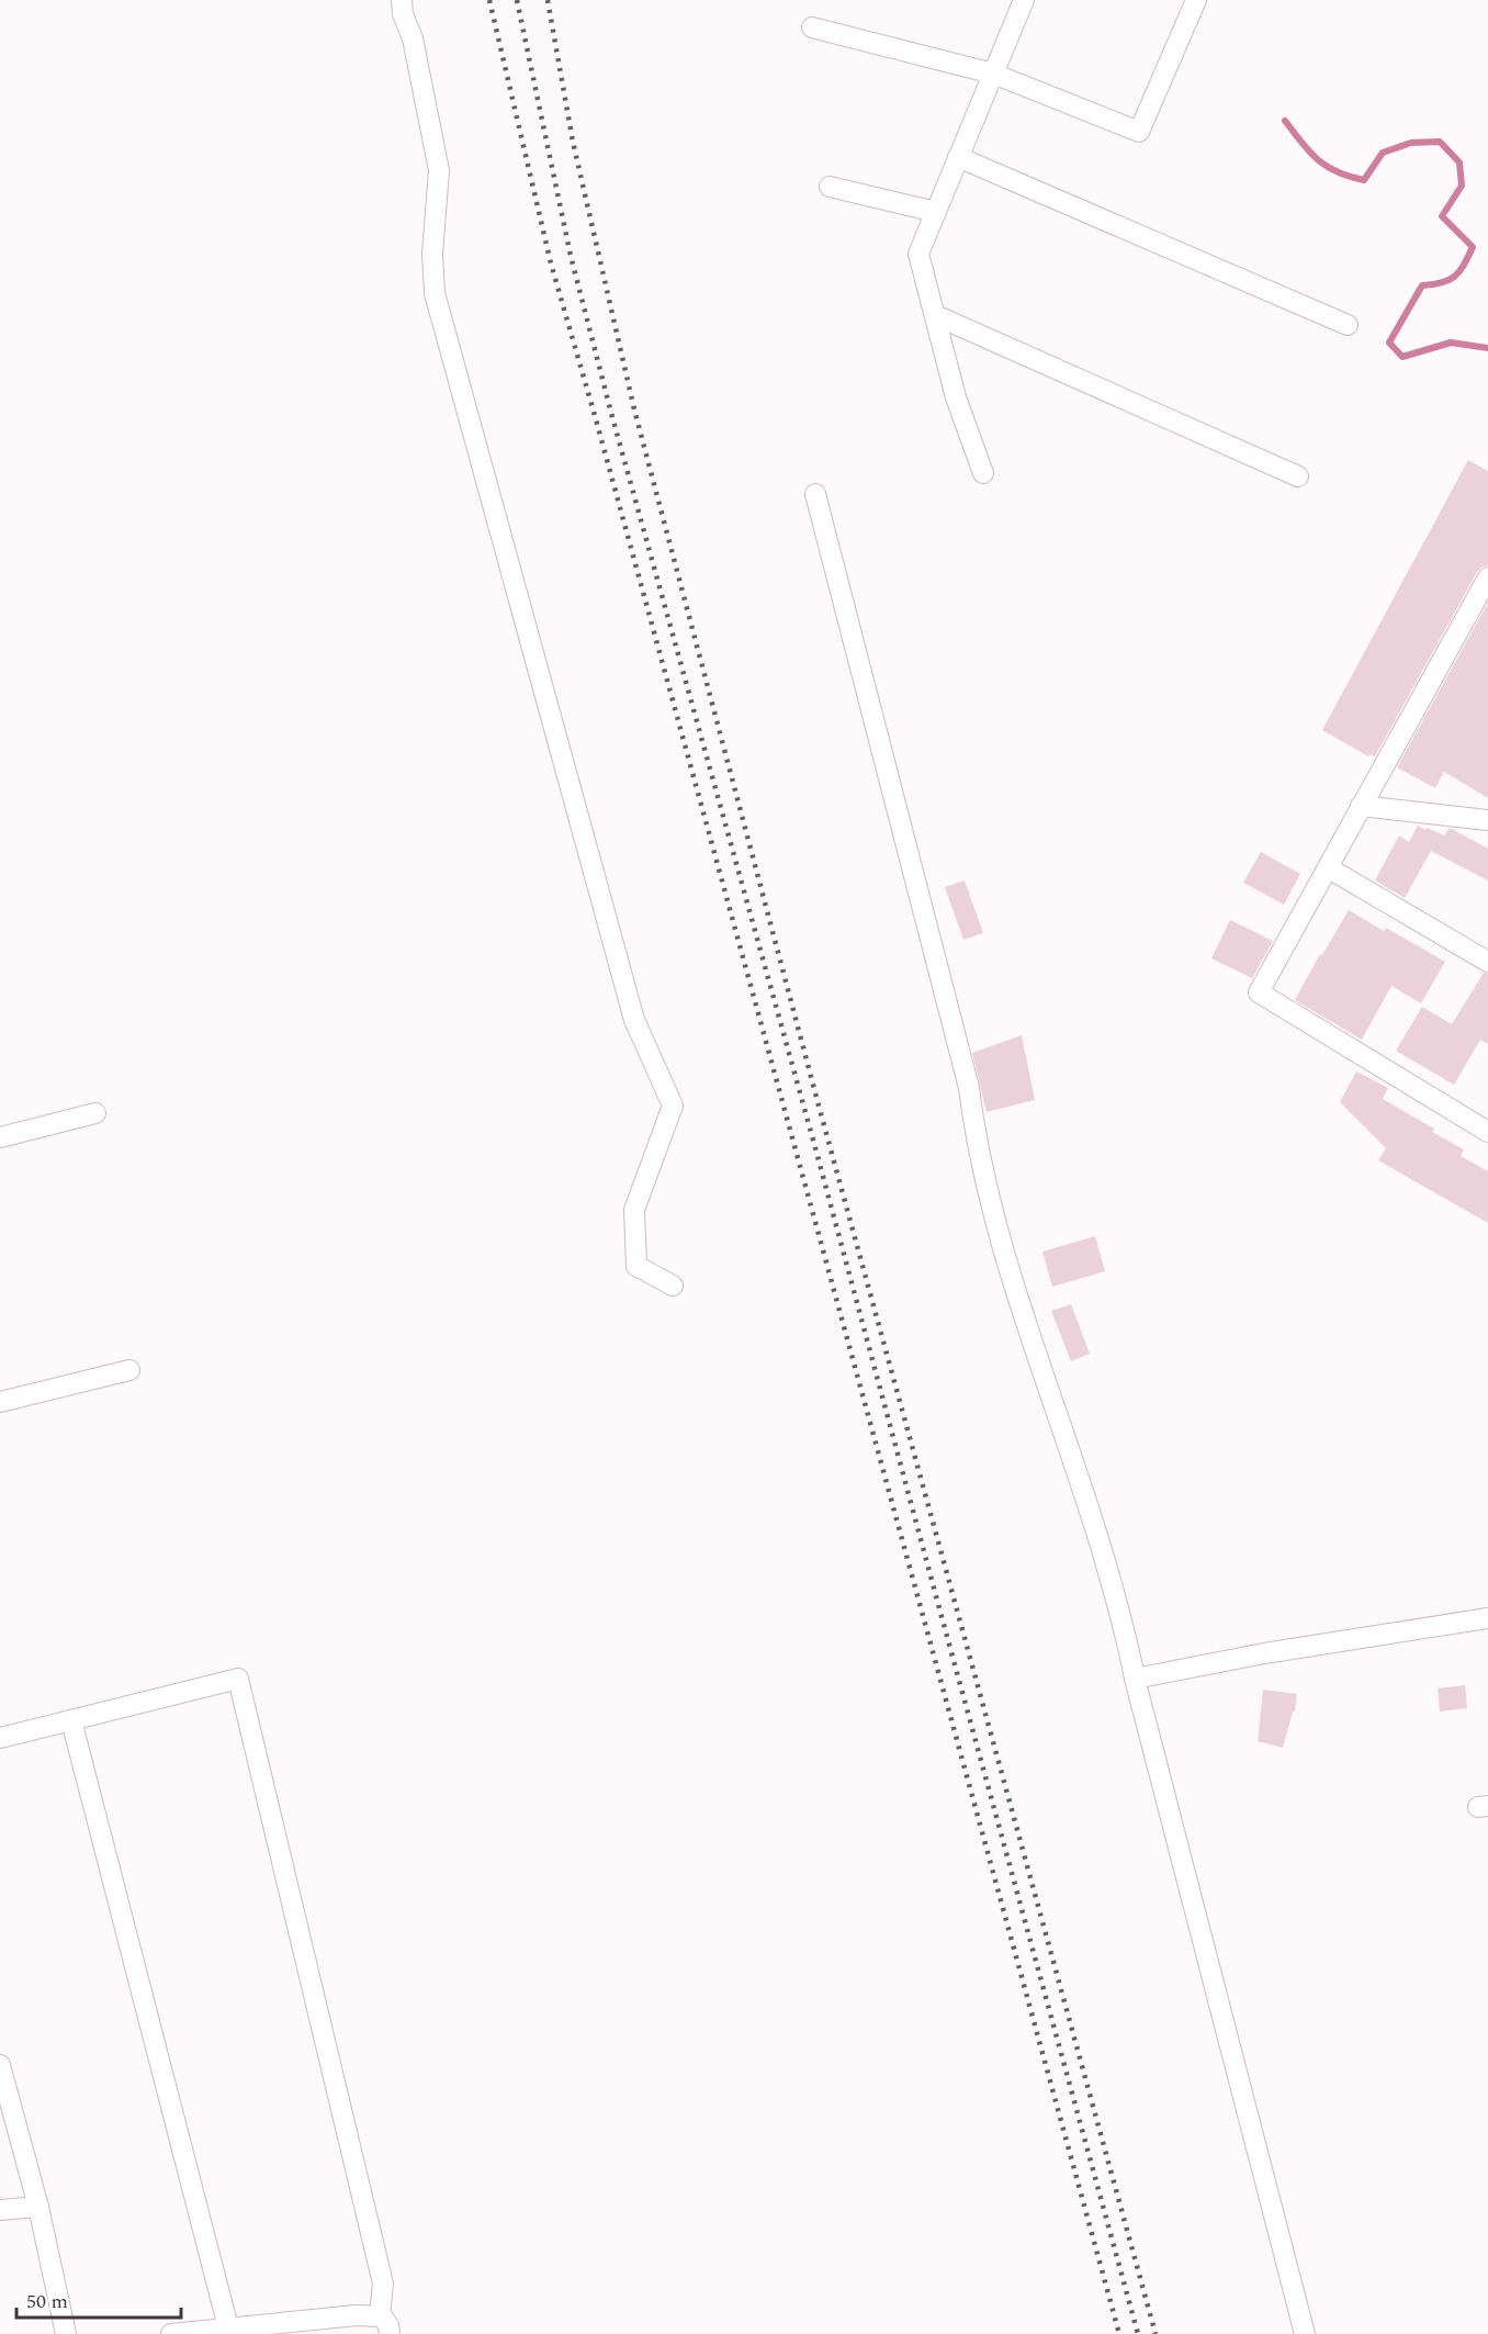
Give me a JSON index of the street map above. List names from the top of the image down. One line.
{"scale_bar":"50 m"}
